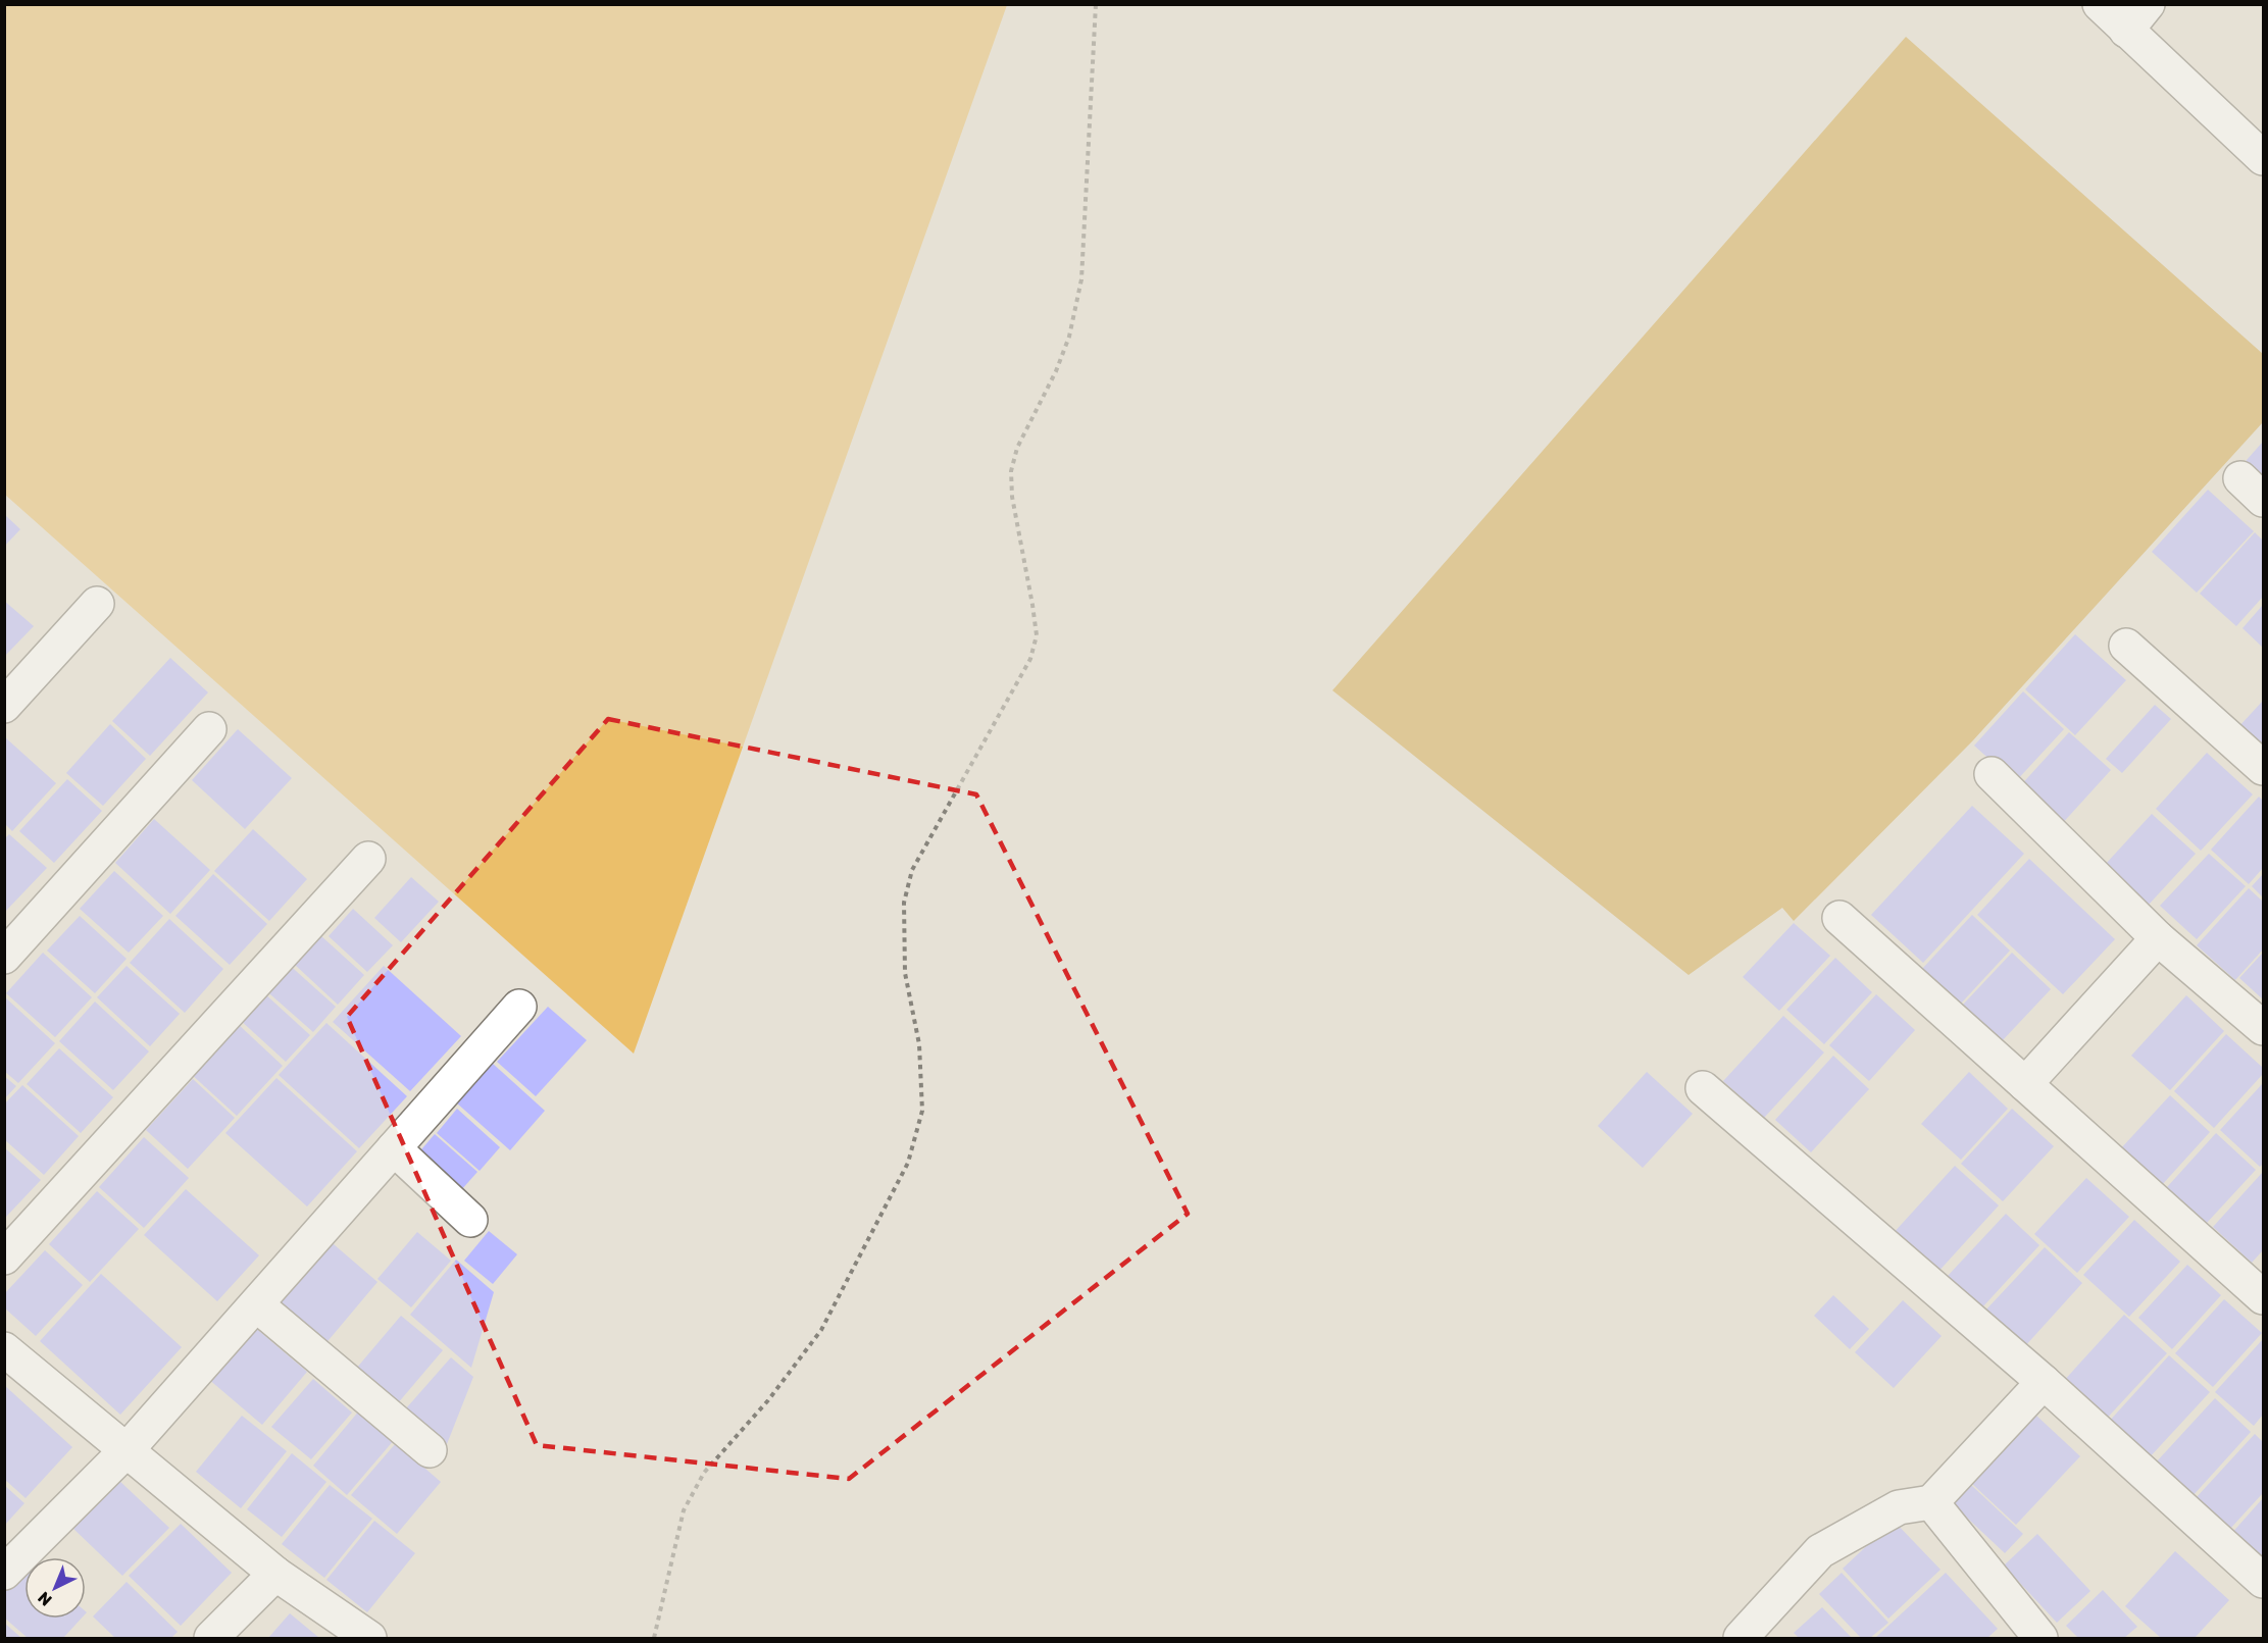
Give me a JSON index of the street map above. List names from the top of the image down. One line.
{"north":"bottom left"}
